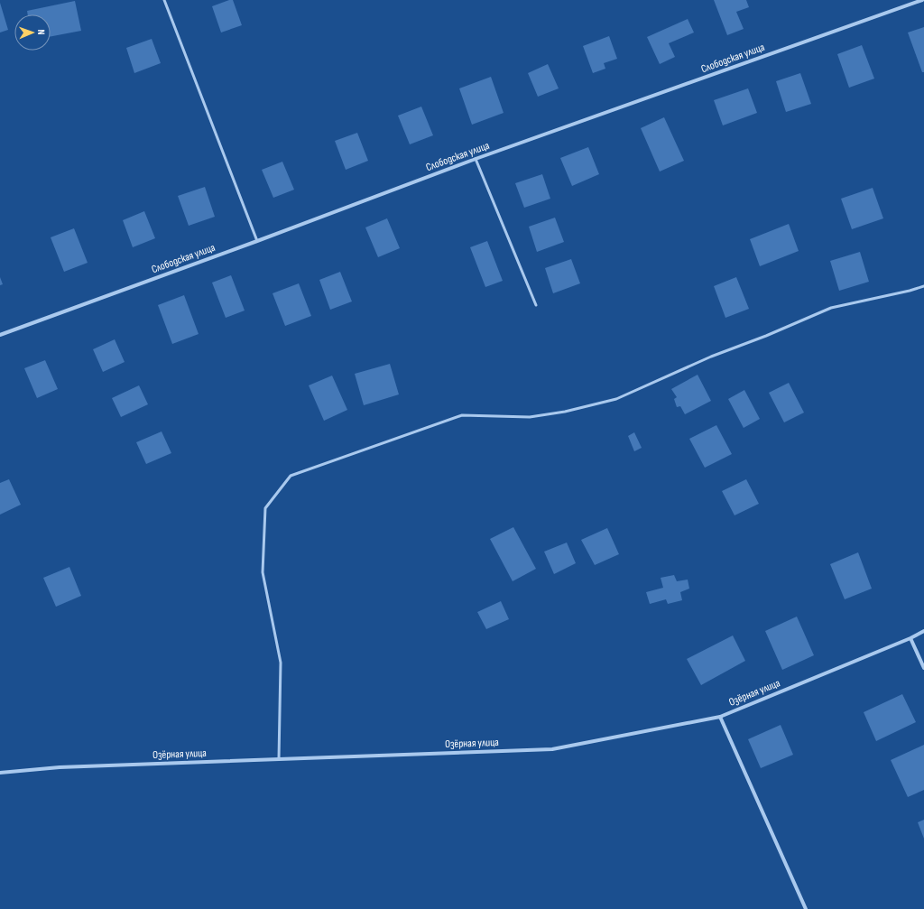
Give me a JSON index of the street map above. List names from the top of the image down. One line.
{"streets":{"street":["Слободская улица","Озёрная улица"]},"north":"right"}
